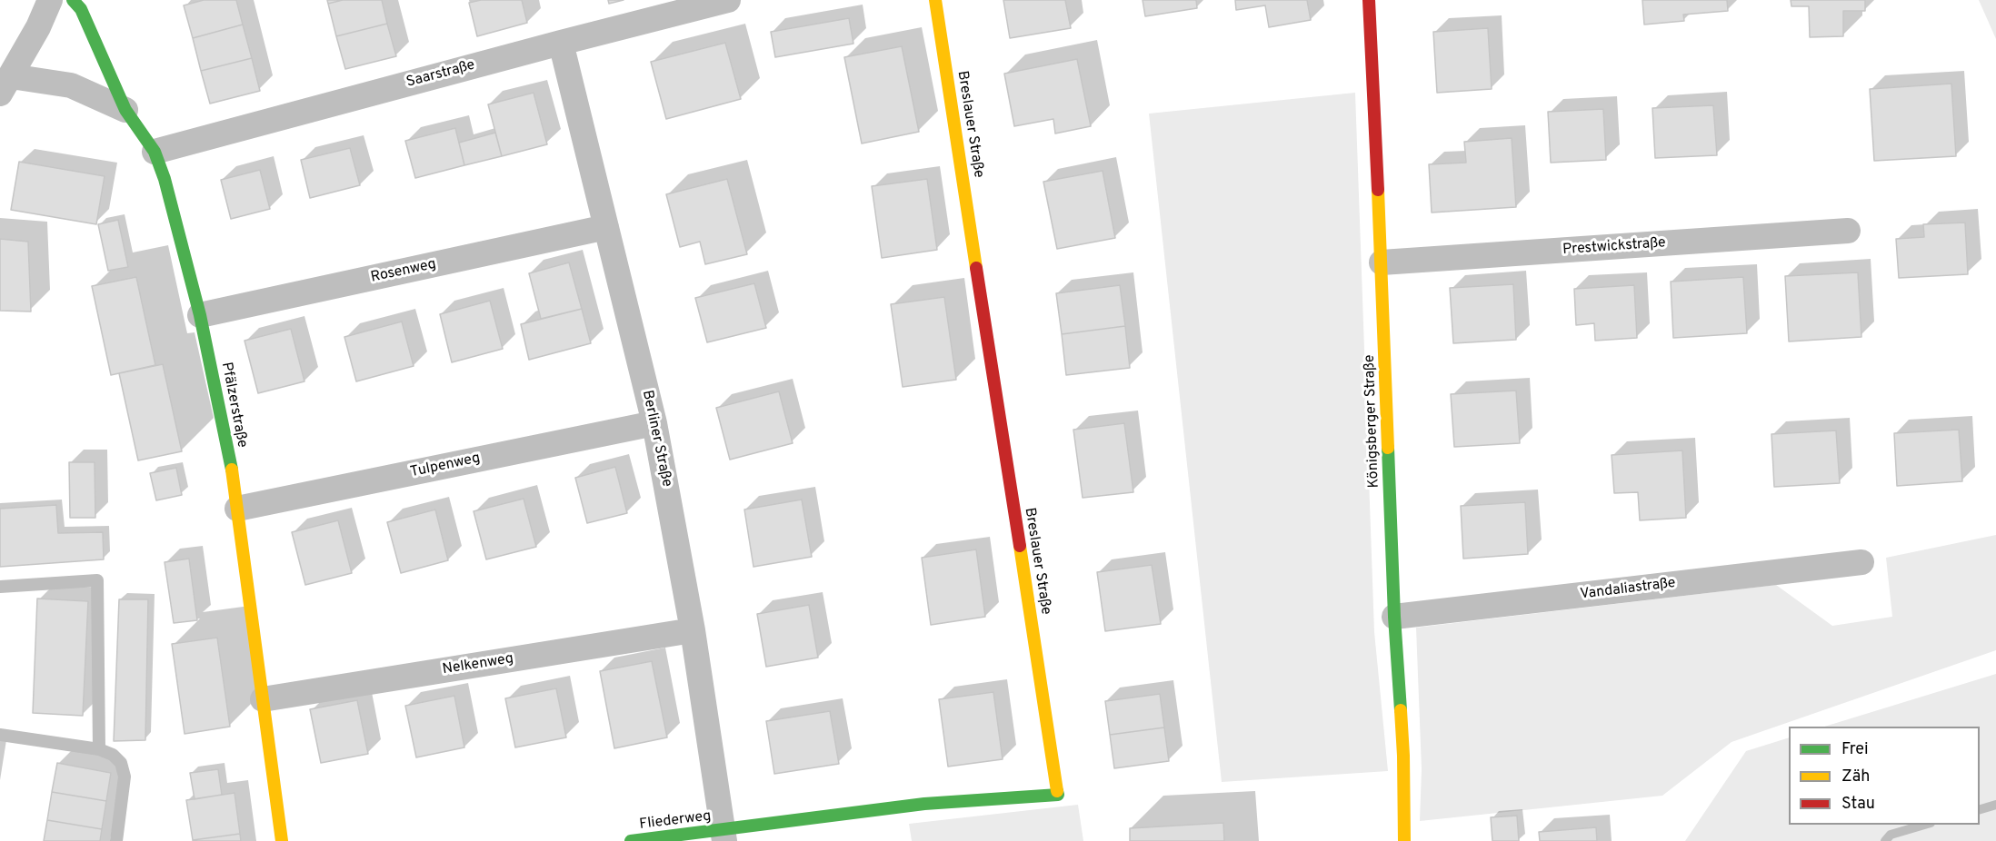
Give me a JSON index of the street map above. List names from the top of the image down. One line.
{"streets":{"street":["Saarstraße","Breslauer Straße","Prestwickstraße","Rosenweg","Pfälzerstraße","Königsberger Straße","Berliner Straße","Tulpenweg","Vandaliastraße","Nelkenweg","Fliederweg"]},"crossings":[["Saarstraße","Pfälzerstraße"],["Saarstraße","Berliner Straße"],["Breslauer Straße","Berliner Straße"],["Breslauer Straße","Fliederweg"],["Prestwickstraße","Königsberger Straße"],["Rosenweg","Pfälzerstraße"],["Rosenweg","Berliner Straße"],["Pfälzerstraße","Tulpenweg"],["Pfälzerstraße","Nelkenweg"],["Königsberger Straße","Vandaliastraße"],["Berliner Straße","Tulpenweg"],["Berliner Straße","Nelkenweg"],["Berliner Straße","Fliederweg"]],"legend":["Frei","Zäh","Stau"]}
